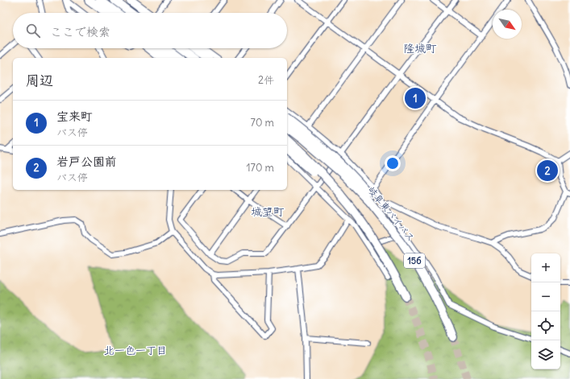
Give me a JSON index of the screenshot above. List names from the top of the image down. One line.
{"streets":{"highway":["岐阜東バイパス","156"]},"crossings":[["岐阜東バイパス","156"]],"districts":["隆城町","城望町","北一色一丁目"],"north":"bottom right","page":{"search":"ここで検索","heading":["周辺","2件"],"pins":["1","2"],"list":[{"mark":"1","name":"宝来町","note":"バス停","value":"70 m"},{"mark":"2","name":"岩戸公園前","note":"バス停","value":"170 m"}],"map_buttons":["+","−"]}}
